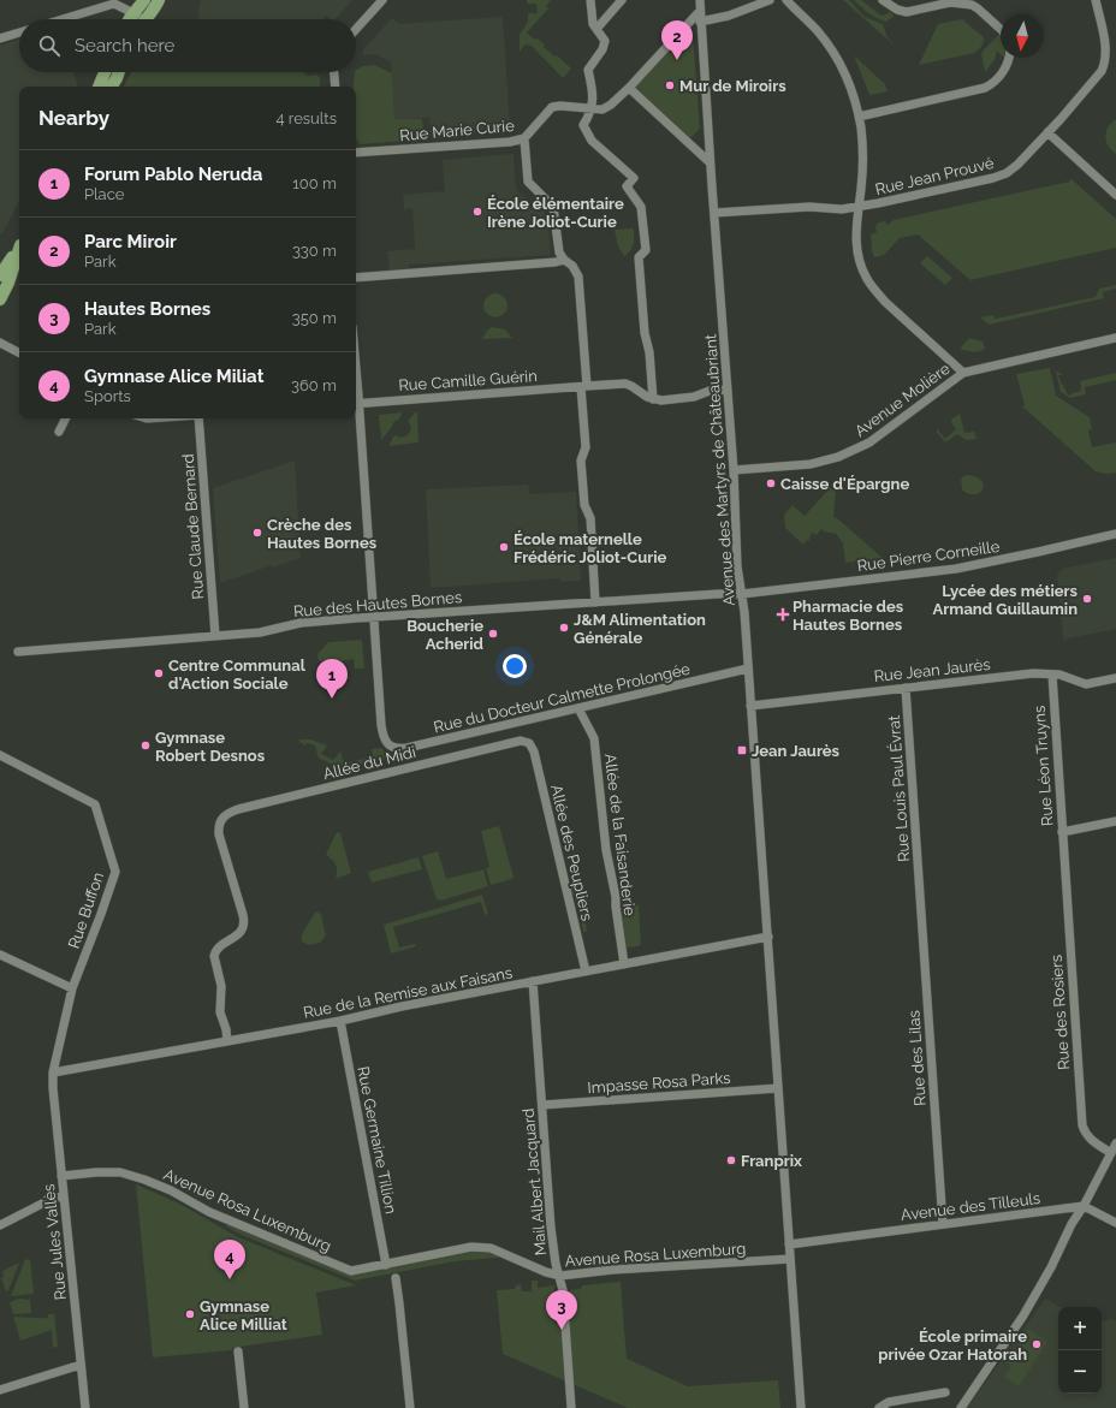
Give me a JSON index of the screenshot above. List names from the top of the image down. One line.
{"streets":{"street":["Rue Marie Curie","Rue Jean Prouvé","Rue Camille Guérin","Avenue Molière","Avenue des Martyrs de Châteaubriant","Rue Claude Bernard","Rue Pierre Corneille","Rue des Hautes Bornes","Rue Jean Jaurès","Rue du Docteur Calmette Prolongée","Allée du Midi","Rue Léon Truyns","Rue Louis Paul Évrat","Allée de la Faisanderie","Allée des Peupliers","Rue Buffon","Rue de la Remise aux Faisans","Rue des Rosiers","Rue des Lilas","Impasse Rosa Parks","Rue Germaine Tillion","Mail Albert Jacquard","Avenue des Tilleuls","Avenue Rosa Luxemburg","Rue Jules Vallès"]},"crossings":[["Rue Marie Curie","Avenue des Martyrs de Châteaubriant"],["Rue Jean Prouvé","Avenue des Martyrs de Châteaubriant"],["Avenue Molière","Avenue des Martyrs de Châteaubriant"],["Avenue des Martyrs de Châteaubriant","Rue Pierre Corneille"],["Avenue des Martyrs de Châteaubriant","Rue des Hautes Bornes"],["Avenue des Martyrs de Châteaubriant","Rue Jean Jaurès"],["Avenue des Martyrs de Châteaubriant","Rue du Docteur Calmette Prolongée"],["Avenue des Martyrs de Châteaubriant","Rue de la Remise aux Faisans"],["Avenue des Martyrs de Châteaubriant","Impasse Rosa Parks"],["Avenue des Martyrs de Châteaubriant","Avenue des Tilleuls"],["Avenue des Martyrs de Châteaubriant","Avenue Rosa Luxemburg"],["Rue Claude Bernard","Rue des Hautes Bornes"],["Rue Pierre Corneille","Rue des Hautes Bornes"],["Rue des Hautes Bornes","Rue du Docteur Calmette Prolongée"],["Rue Jean Jaurès","Rue Léon Truyns"],["Rue Jean Jaurès","Rue Louis Paul Évrat"],["Allée du Midi","Allée des Peupliers"],["Allée du Midi","Rue de la Remise aux Faisans"],["Rue Léon Truyns","Rue des Rosiers"],["Rue Louis Paul Évrat","Rue des Lilas"],["Allée de la Faisanderie","Rue de la Remise aux Faisans"],["Allée des Peupliers","Rue de la Remise aux Faisans"],["Rue Buffon","Rue de la Remise aux Faisans"],["Rue Buffon","Rue Jules Vallès"],["Rue de la Remise aux Faisans","Rue Germaine Tillion"],["Rue de la Remise aux Faisans","Mail Albert Jacquard"],["Rue de la Remise aux Faisans","Rue Jules Vallès"],["Rue des Lilas","Avenue des Tilleuls"],["Impasse Rosa Parks","Mail Albert Jacquard"],["Rue Germaine Tillion","Avenue Rosa Luxemburg"],["Mail Albert Jacquard","Avenue Rosa Luxemburg"],["Avenue Rosa Luxemburg","Rue Jules Vallès"]],"places":{"other":["Mur de Miroirs","École élémentaire Irène Joliot-Curie","Caisse d'Épargne","Crèche des Hautes Bornes","École maternelle Frédéric Joliot-Curie","Lycée des métiers Armand Guillaumin","J&M Alimentation Générale","Boucherie Acherid","Centre Communal d'Action Sociale","Gymnase Robert Desnos","Franprix","Gymnase Alice Milliat","École primaire privée Ozar Hatorah"],"health":["Pharmacie des Hautes Bornes"],"transit":["Jean Jaurès"]},"north":"bottom","page":{"search":"Search here","pins":["2","1","4","3"],"heading":["Nearby","4 results"],"list":[{"mark":"1","name":"Forum Pablo Neruda","note":"Place","value":"100 m"},{"mark":"2","name":"Parc Miroir","note":"Park","value":"330 m"},{"mark":"3","name":"Hautes Bornes","note":"Park","value":"350 m"},{"mark":"4","name":"Gymnase Alice Miliat","note":"Sports","value":"360 m"}],"map_buttons":["+","−"]}}
